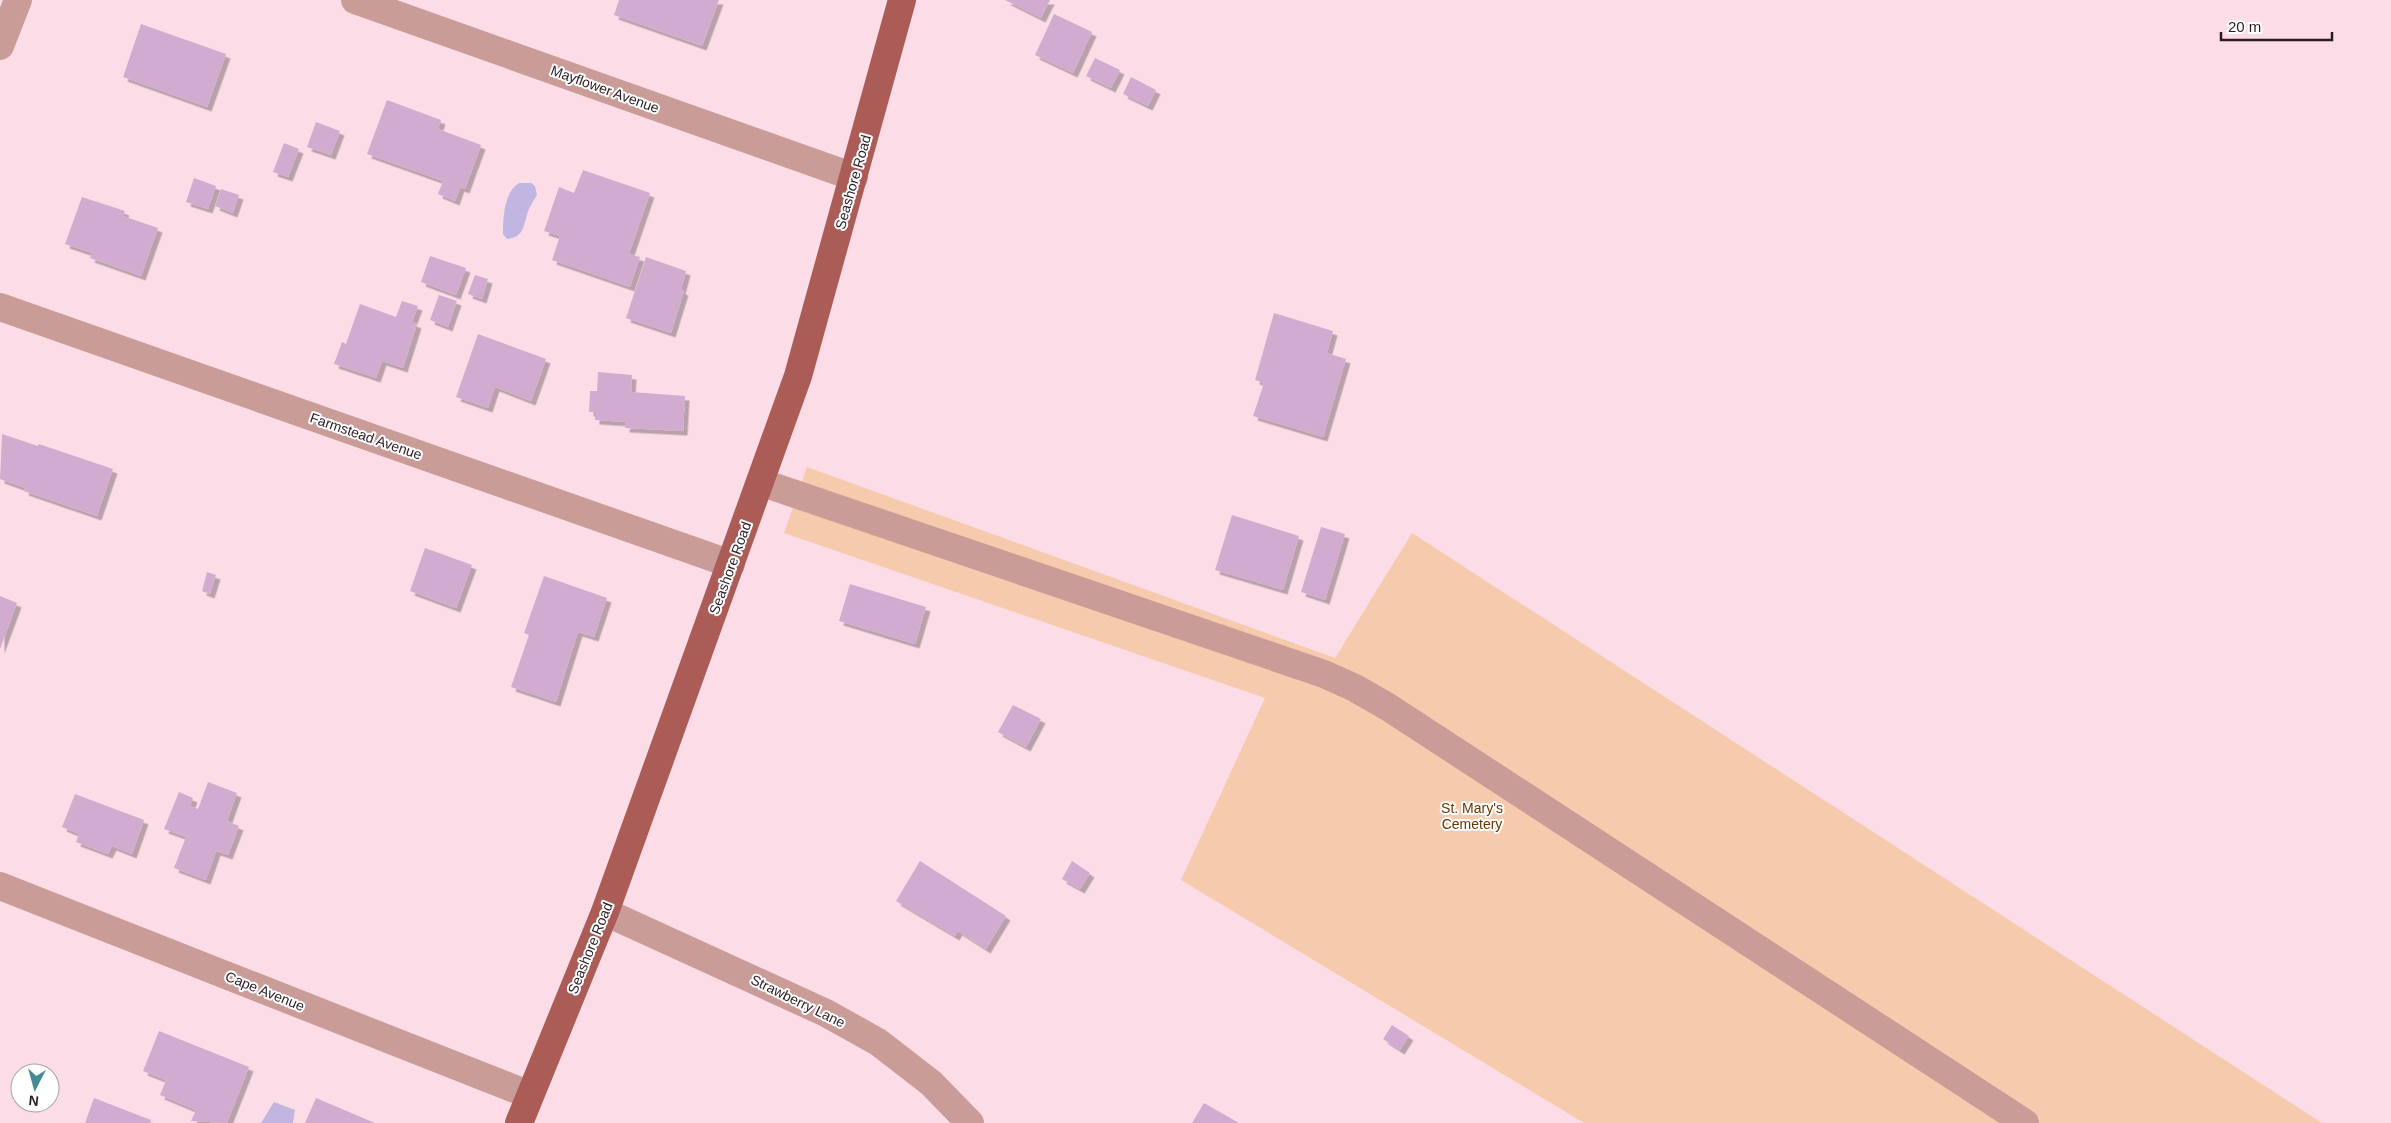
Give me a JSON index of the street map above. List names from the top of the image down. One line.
{"streets":{"main road":["Seashore Road"],"street":["Mayflower Avenue","Farmstead Avenue","Cape Avenue","Strawberry Lane"]},"crossings":[["Mayflower Avenue","Seashore Road"],["Seashore Road","Farmstead Avenue"],["Seashore Road","Cape Avenue"],["Seashore Road","Strawberry Lane"]],"parks":["St. Mary's Cemetery"],"scale_bar":"20 m","north":"bottom"}
